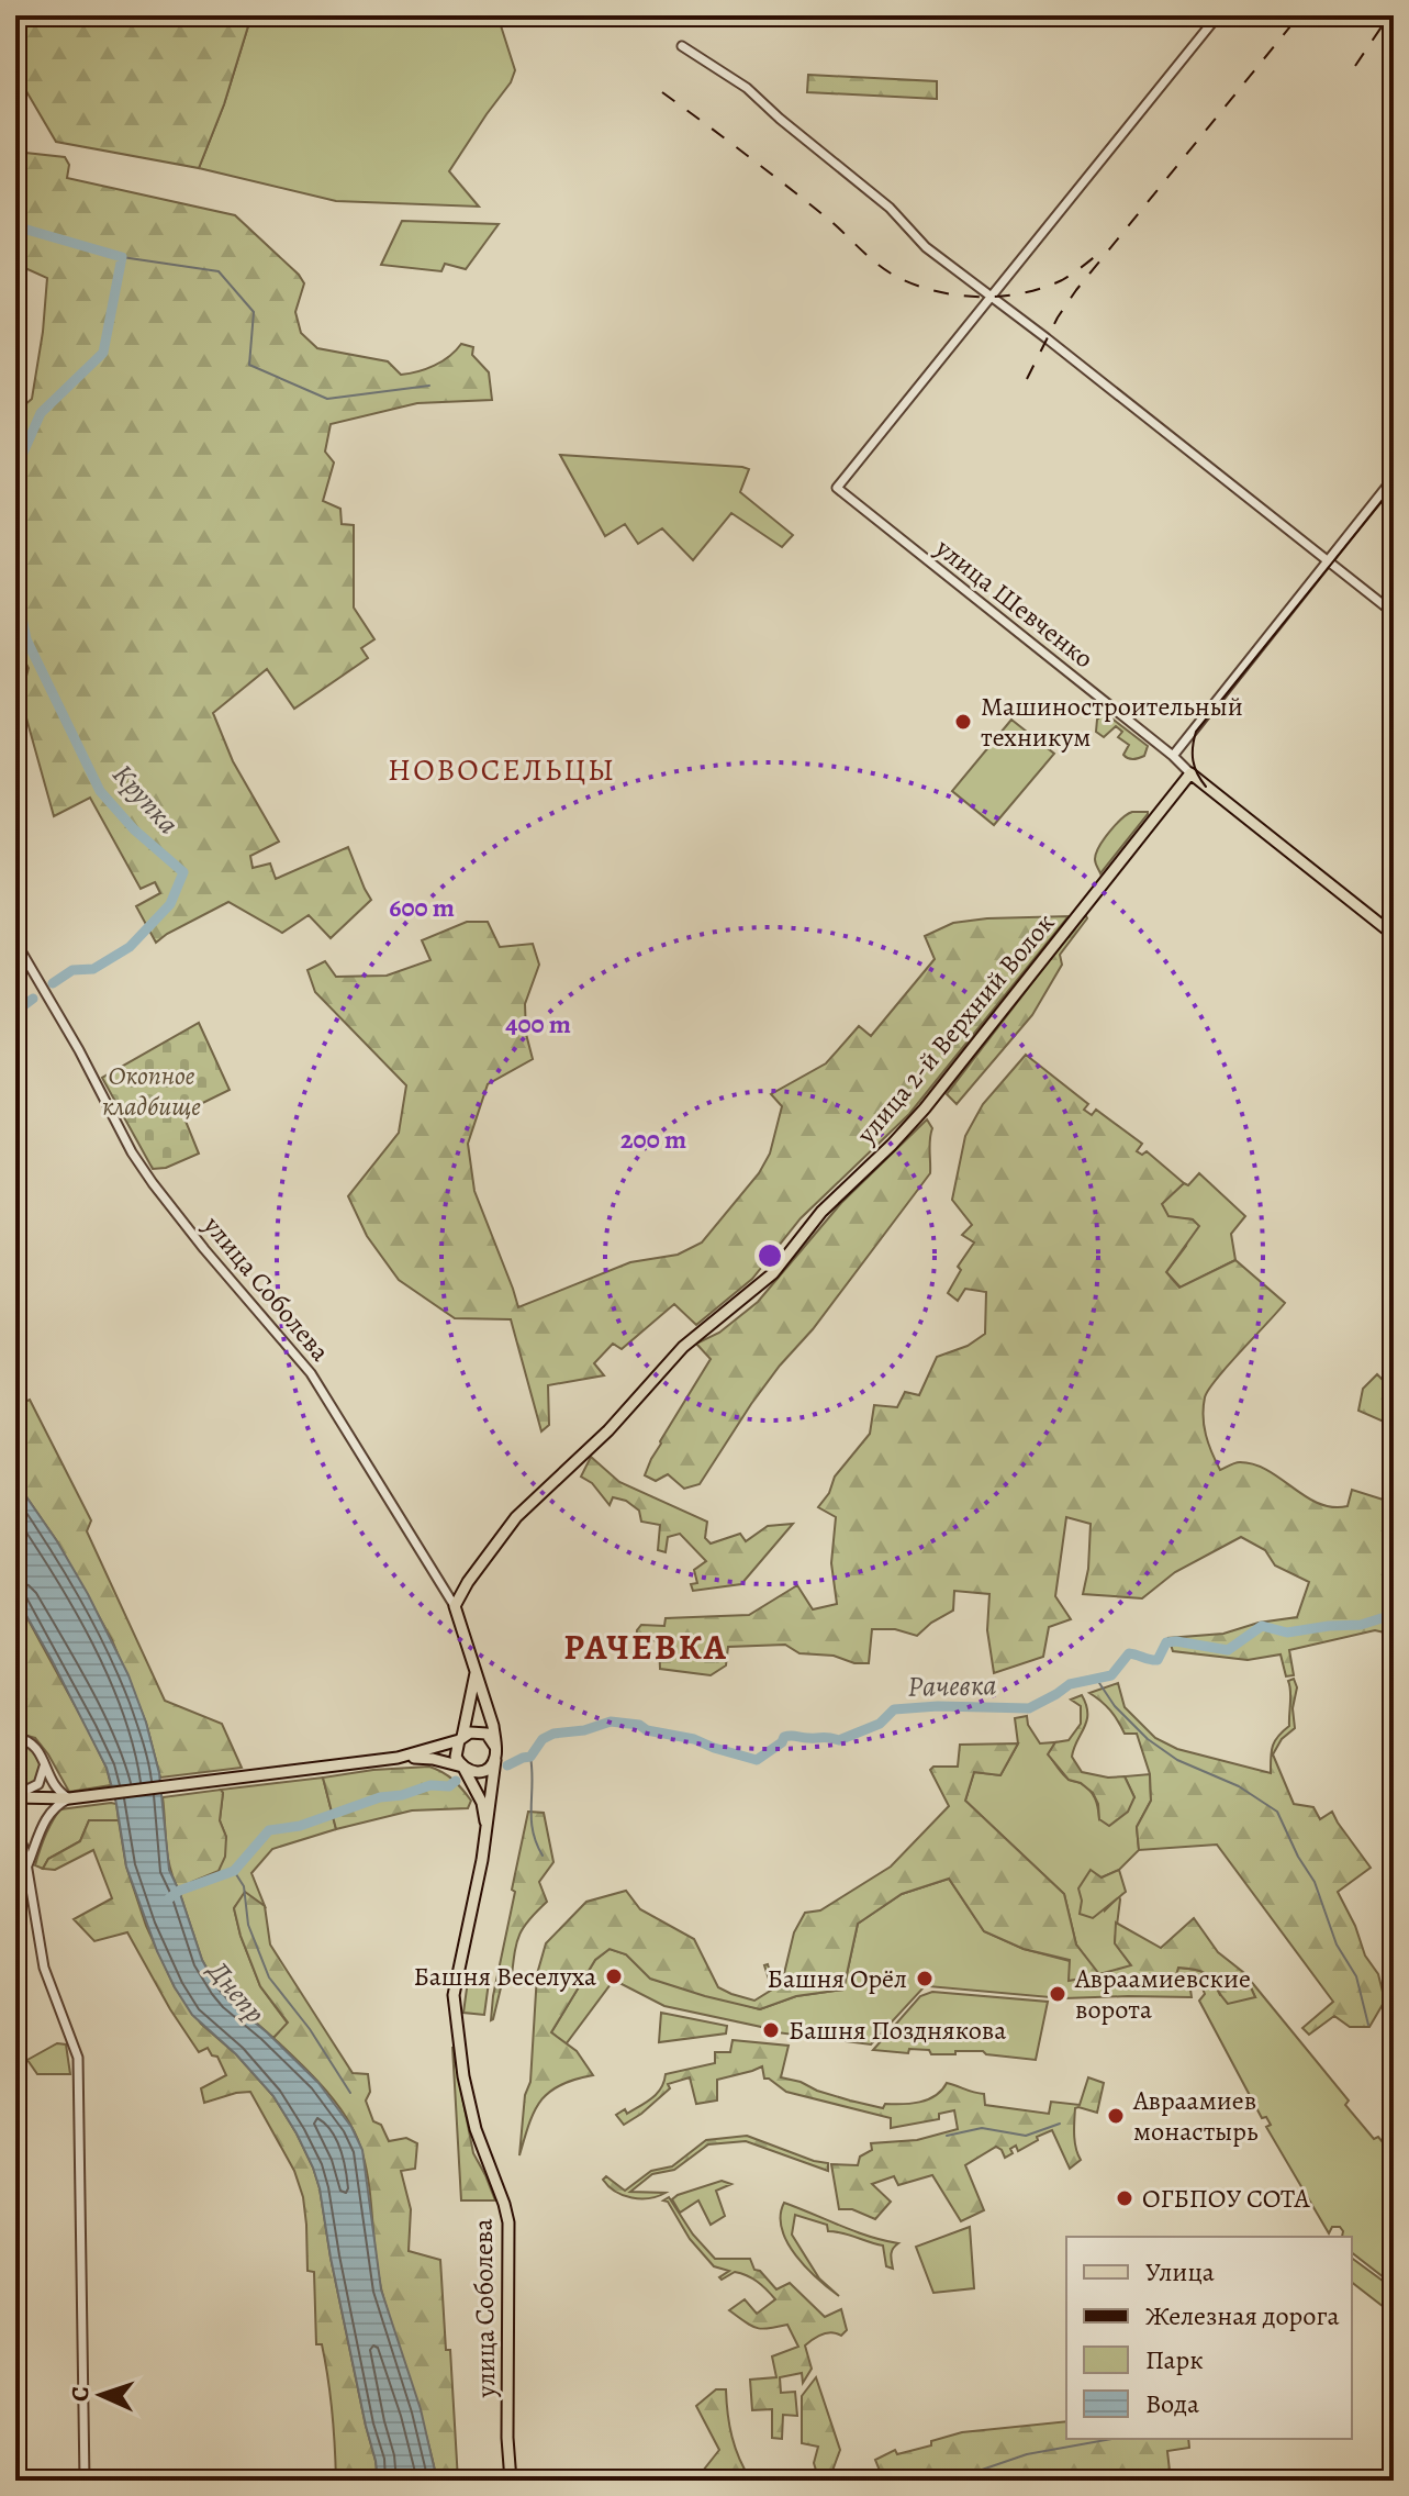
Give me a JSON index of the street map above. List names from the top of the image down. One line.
{"streets":{"main road":["улица Шевченко","улица 2-й Верхний Волок","улица Соболева"]},"crossings":[["улица Шевченко","улица 2-й Верхний Волок"],["улица 2-й Верхний Волок","улица Соболева"]],"districts":["НОВОСЕЛЬЦЫ","РАЧЕВКА"],"water":["Крупка","Рачевка","Днепр"],"parks":["Окопное кладбище"],"places":["Машиностроительный техникум","Башня Веселуха","Башня Орёл","Авраамиевские ворота","Башня Позднякова","Авраамиев монастырь","ОГБПОУ СОТА"],"legend":["Улица","Железная дорога","Парк","Вода"],"north":"left","rings":["600 m","400 m","200 m"]}
